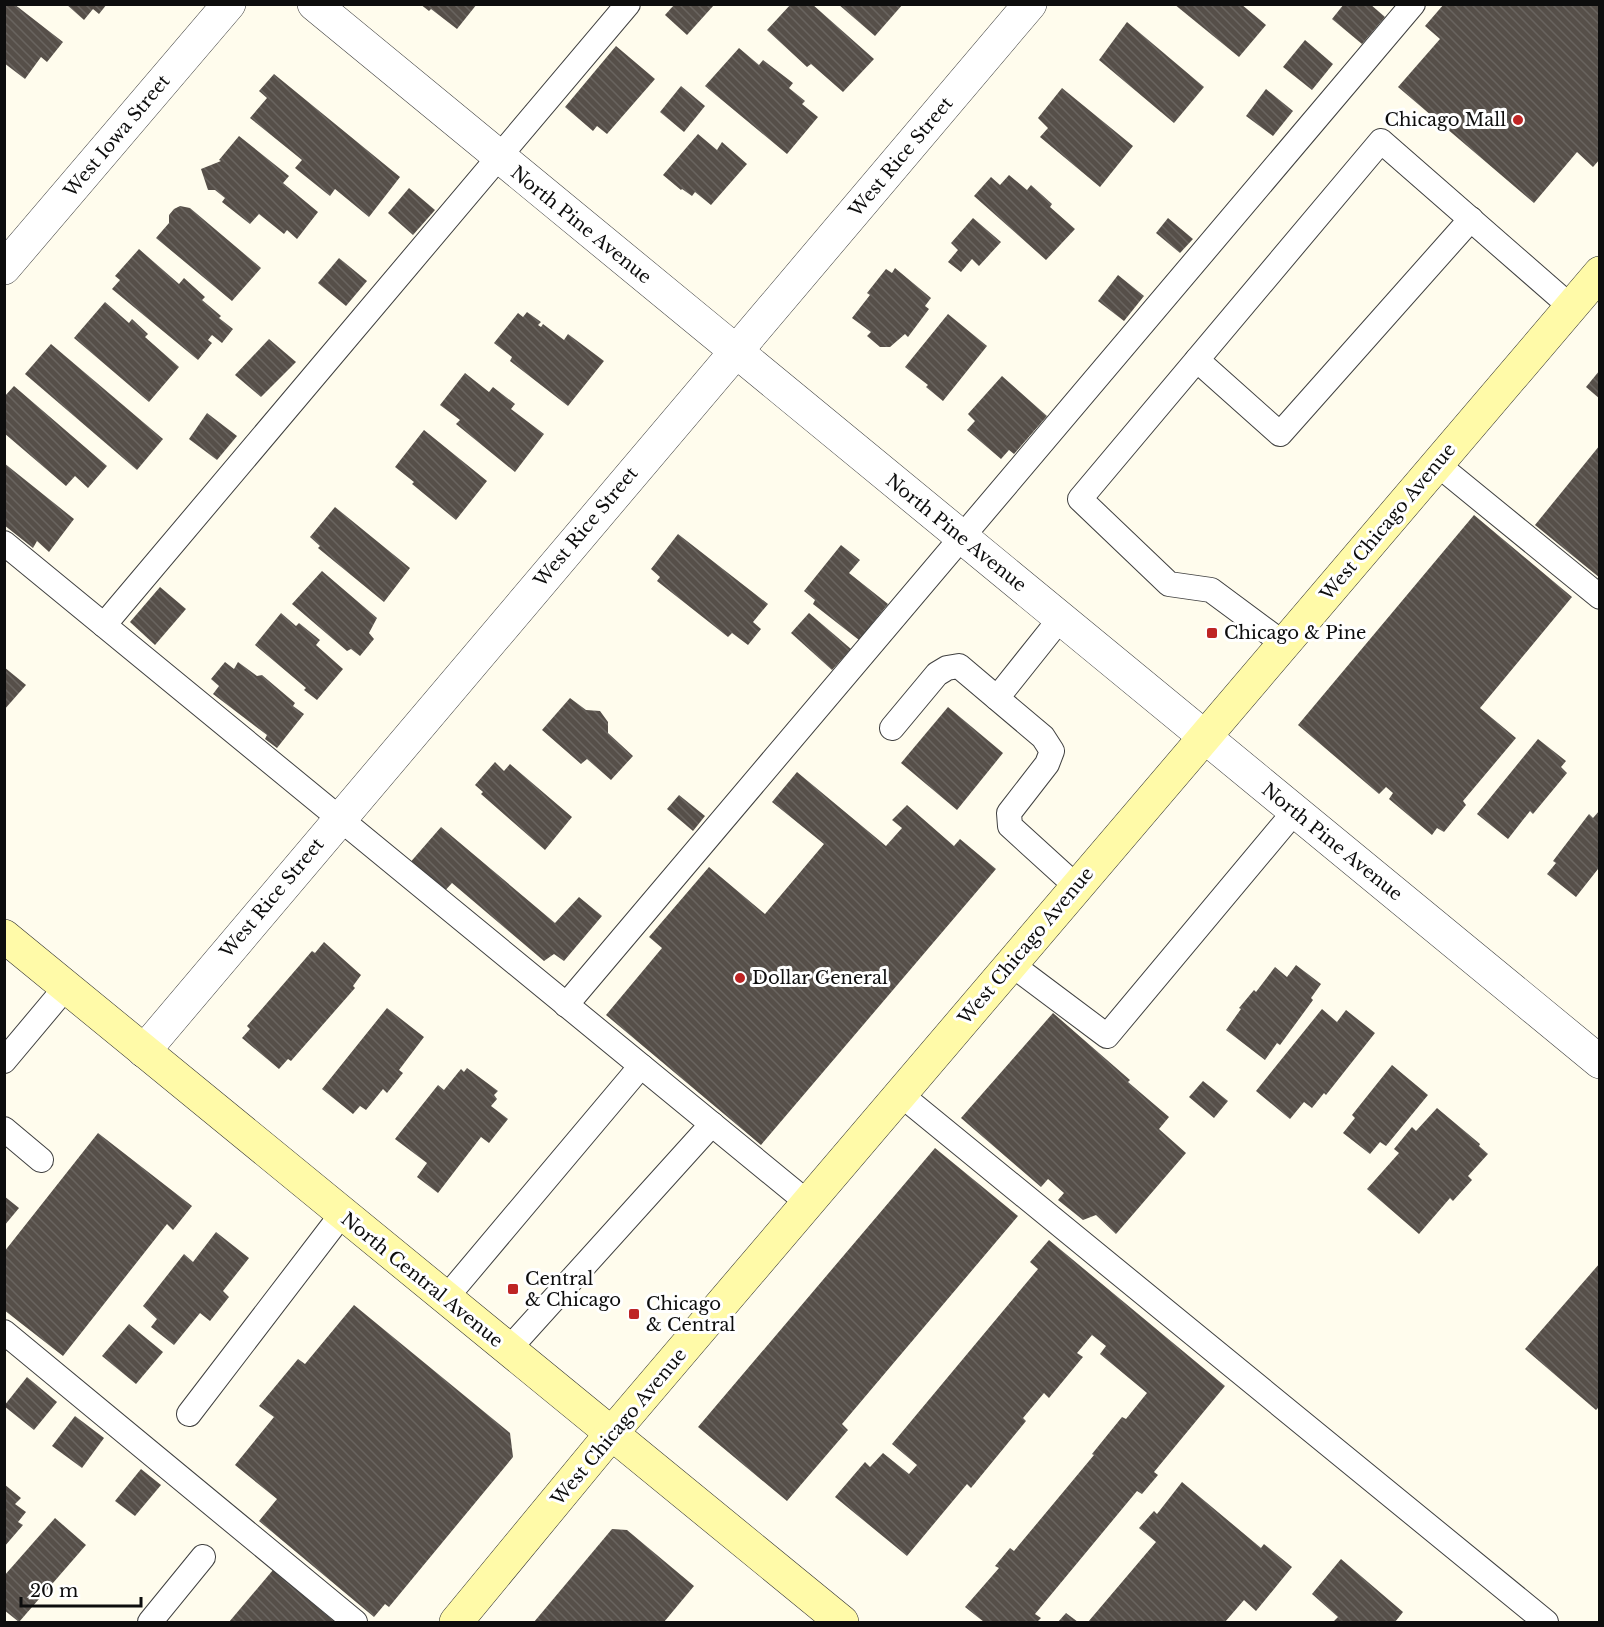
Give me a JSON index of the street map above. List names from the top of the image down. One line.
{"streets":{"main road":["West Chicago Avenue","North Central Avenue"],"street":["West Iowa Street","West Rice Street","North Pine Avenue"]},"crossings":[["West Rice Street","North Pine Avenue"],["West Rice Street","North Central Avenue"],["North Pine Avenue","West Chicago Avenue"],["West Chicago Avenue","North Central Avenue"]],"places":{"other":["Chicago Mall","Dollar General"],"transit":["Chicago & Pine","Central & Chicago","Chicago & Central"]},"scale_bar":"20 m"}
